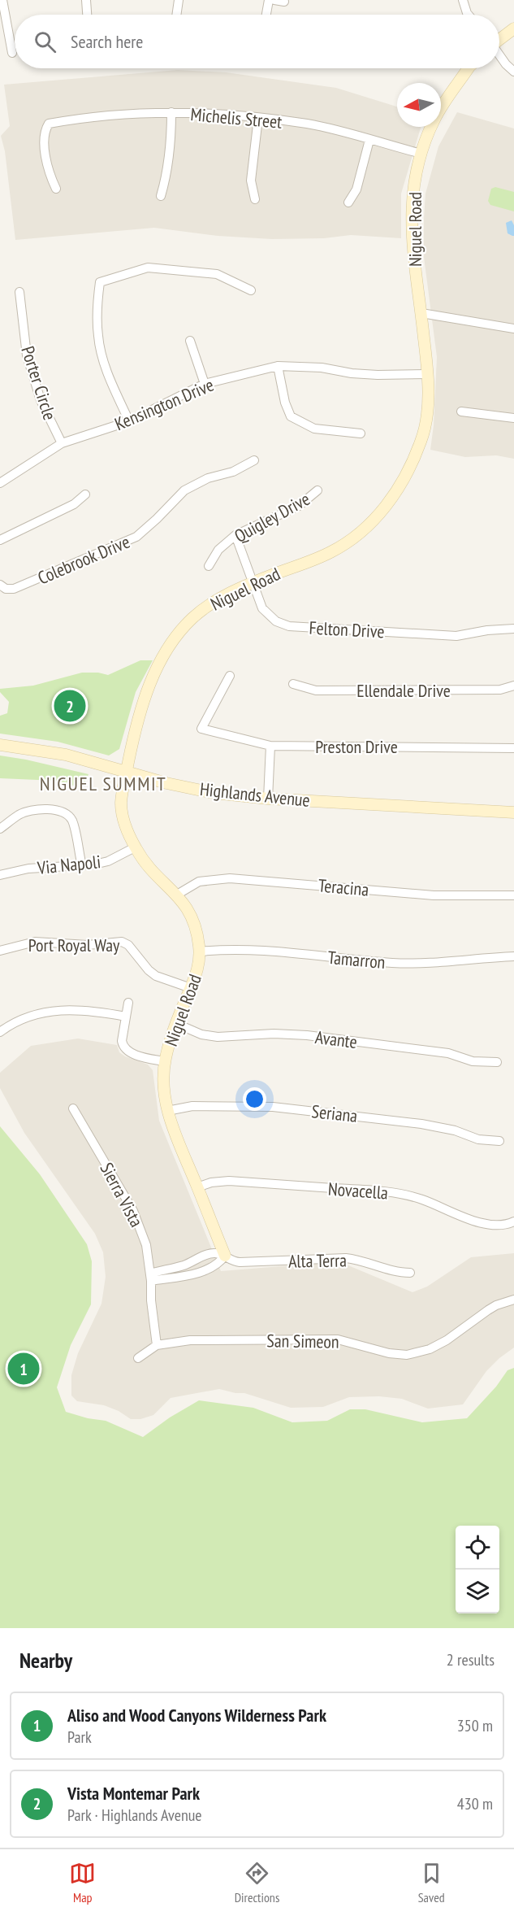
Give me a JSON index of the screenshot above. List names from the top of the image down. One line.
{"streets":{"main road":["Niguel Road","Highlands Avenue"],"street":["Michelis Street","Porter Circle","Kensington Drive","Quigley Drive","Colebrook Drive","Felton Drive","Ellendale Drive","Preston Drive","Via Napoli","Teracina","Port Royal Way","Tamarron","Avante","Seriana","Novacella","Sierra Vista","Alta Terra","San Simeon"]},"crossings":[["Michelis Street","Niguel Road"],["Niguel Road","Kensington Drive"],["Niguel Road","Felton Drive"],["Niguel Road","Highlands Avenue"],["Niguel Road","Via Napoli"],["Niguel Road","Teracina"],["Niguel Road","Port Royal Way"],["Niguel Road","Tamarron"],["Niguel Road","Avante"],["Niguel Road","Seriana"],["Niguel Road","Novacella"],["Niguel Road","Alta Terra"],["Porter Circle","Kensington Drive"],["Quigley Drive","Felton Drive"],["Sierra Vista","Alta Terra"],["Sierra Vista","San Simeon"]],"districts":["NIGUEL SUMMIT"],"north":"left","page":{"search":"Search here","pins":["2","1"],"heading":["Nearby","2 results"],"list":[{"mark":"1","name":"Aliso and Wood Canyons Wilderness Park","note":"Park","value":"350 m"},{"mark":"2","name":"Vista Montemar Park","note":"Park · Highlands Avenue","value":"430 m"}],"nav":["Map","Directions","Saved"]}}
